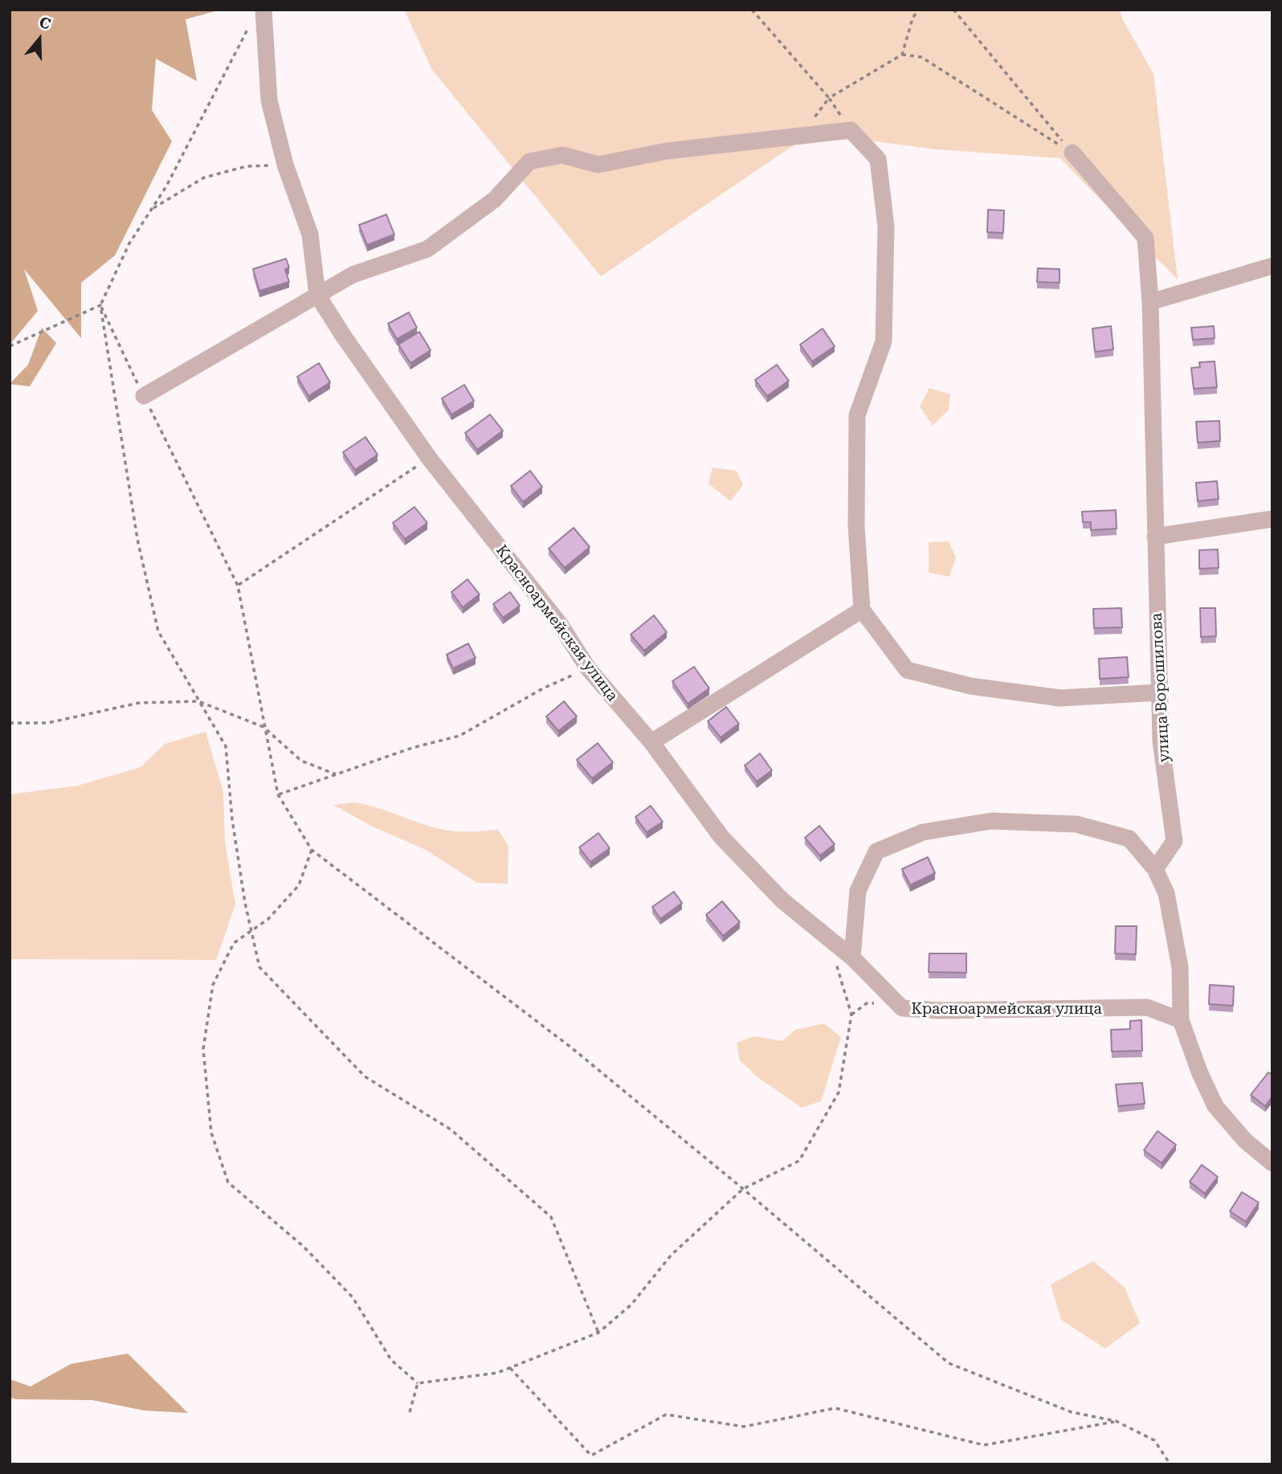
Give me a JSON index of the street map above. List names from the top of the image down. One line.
{"streets":{"street":["Красноармейская улица","улица Ворошилова"]},"north":"top"}
